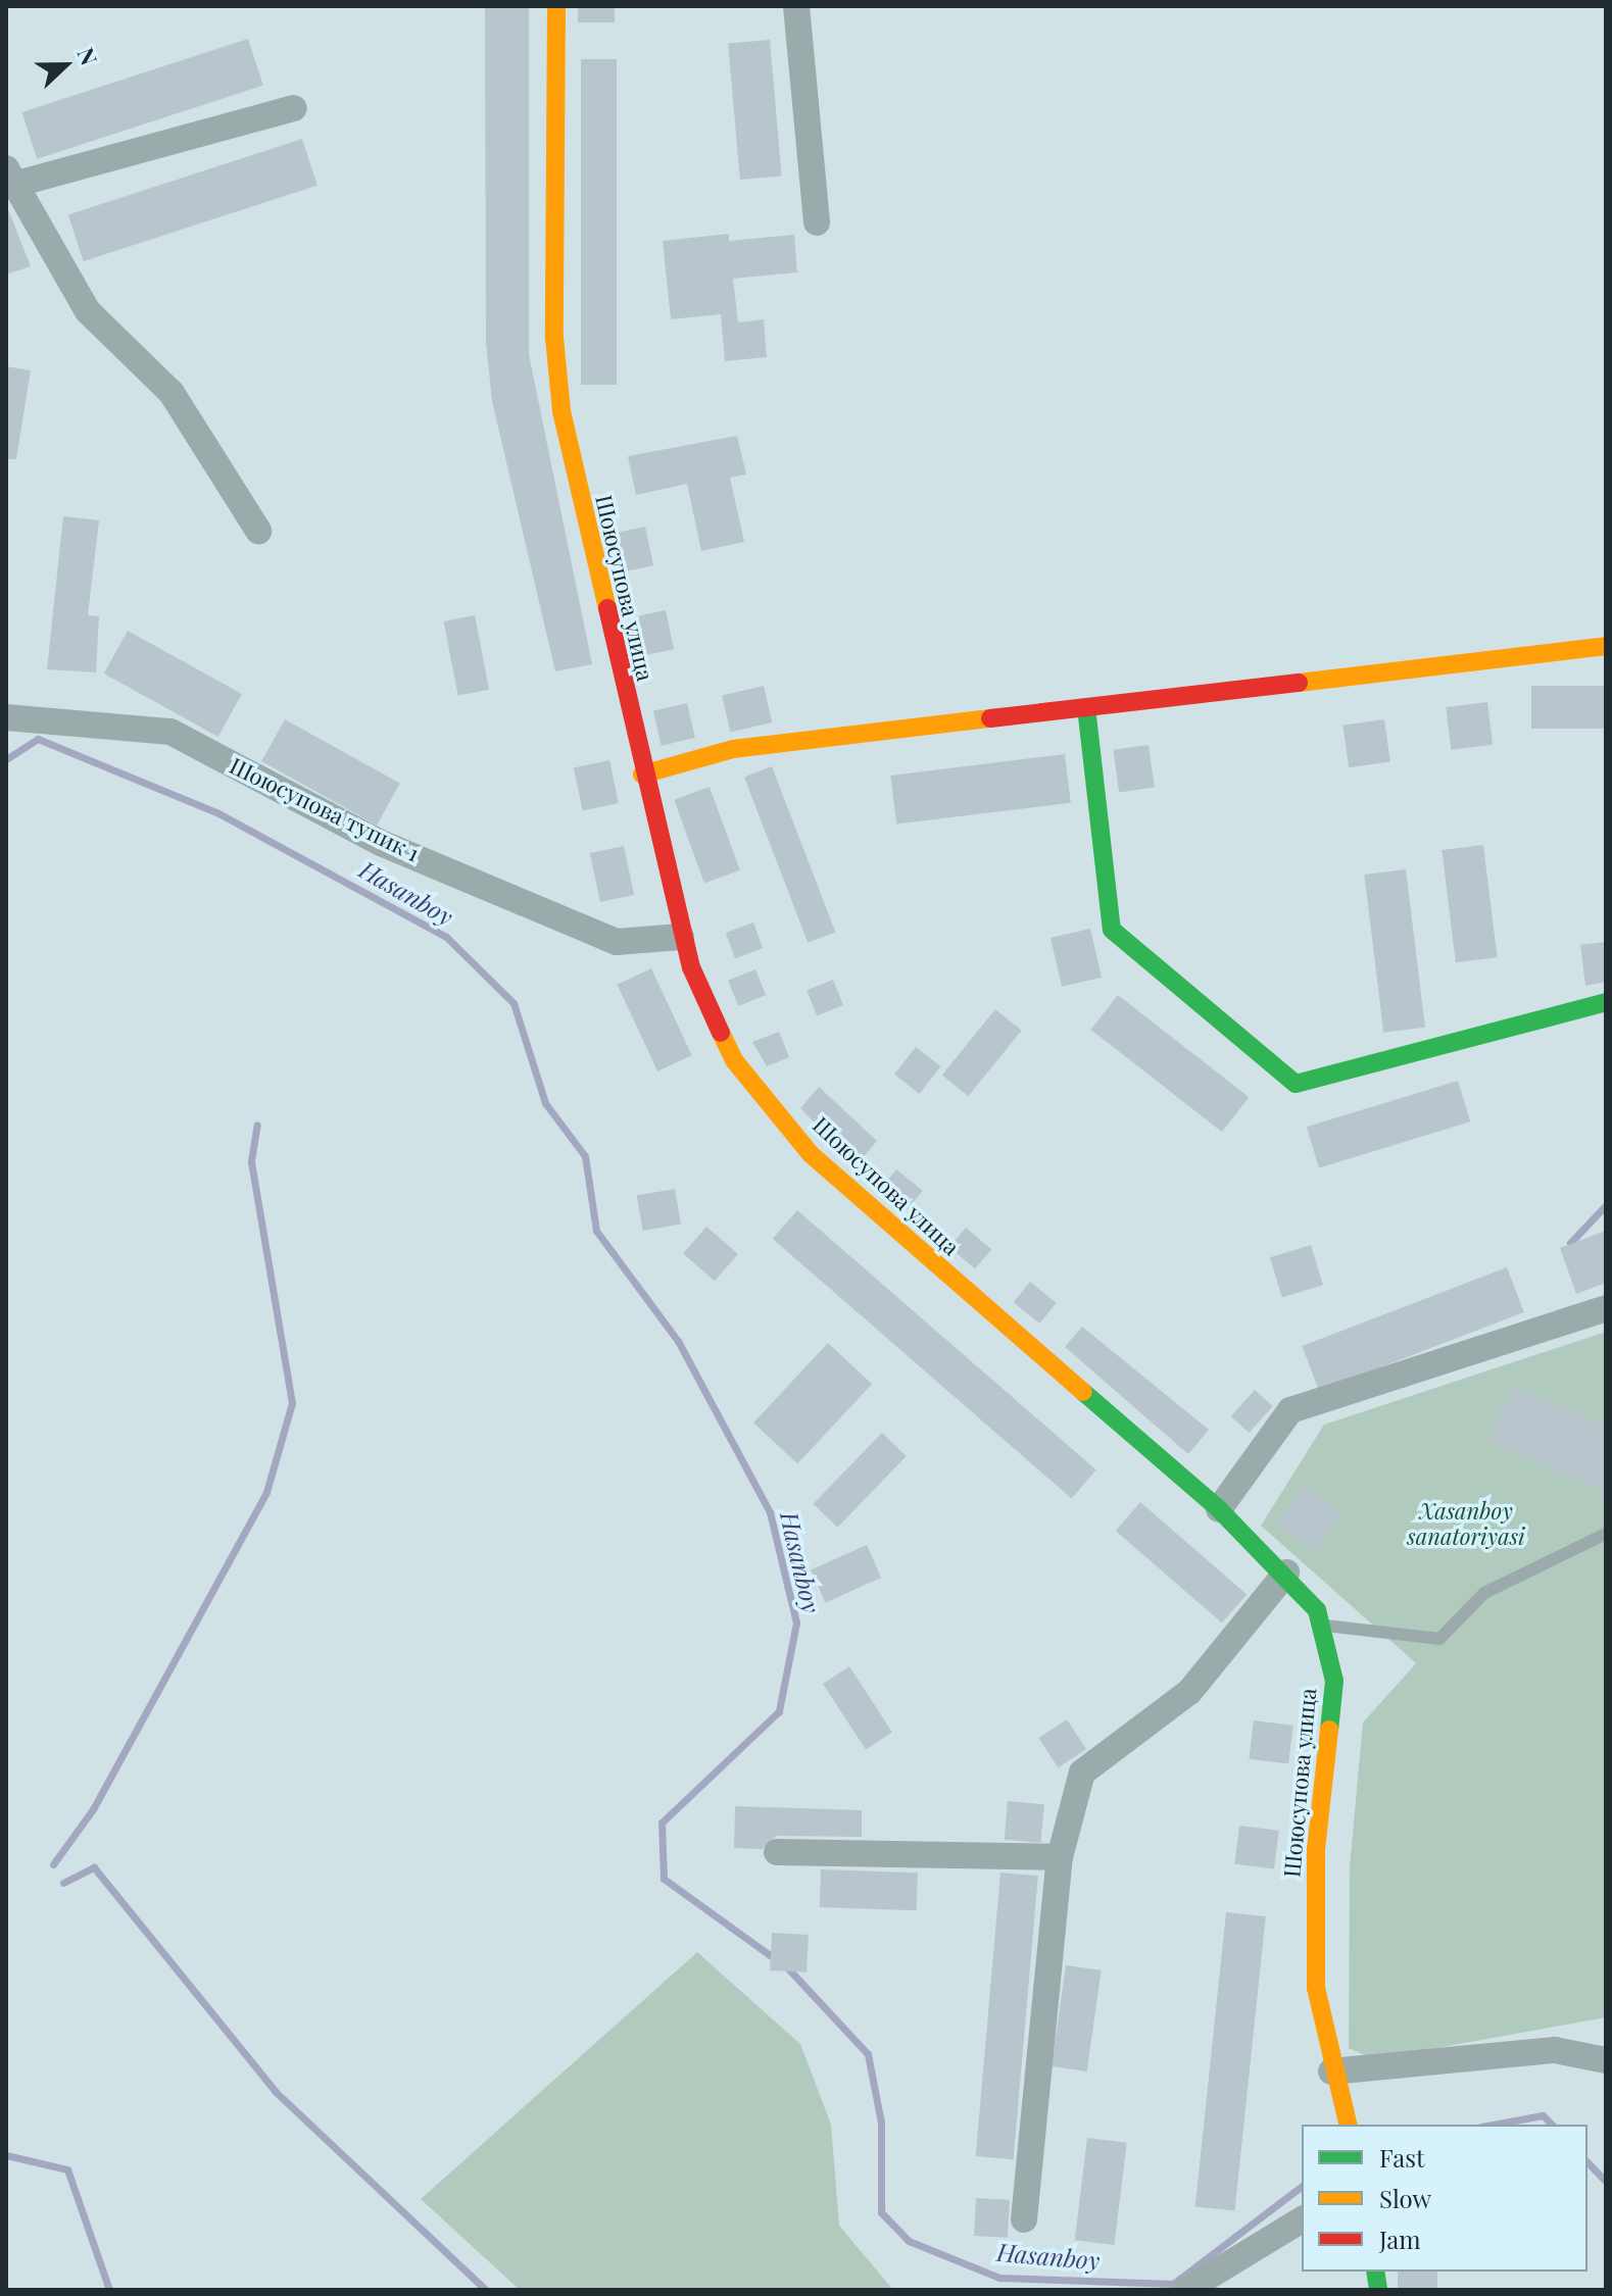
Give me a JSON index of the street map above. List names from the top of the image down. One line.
{"streets":{"street":["Шоюсупова улица","Шоюсупова тупик 1"]},"crossings":[["Шоюсупова улица","Шоюсупова тупик 1"]],"water":["Hasanboy"],"parks":["Xasanboy sanatoriyasi"],"legend":["Fast","Slow","Jam"],"north":"right"}
